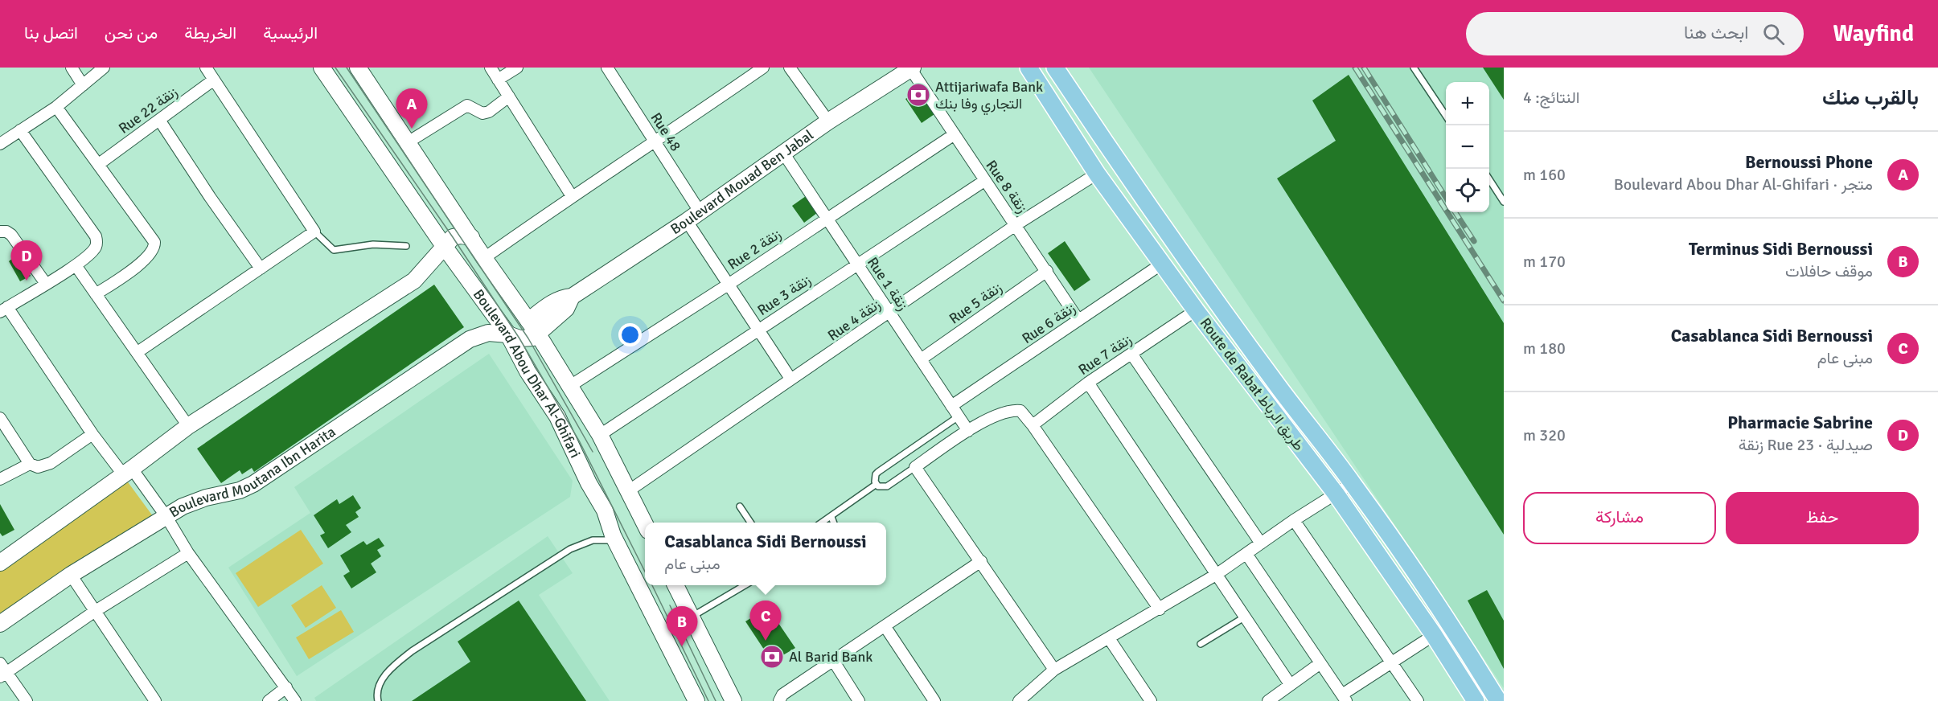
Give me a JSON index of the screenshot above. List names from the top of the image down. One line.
{"streets":{"main road":["Route de Rabat طريق الرباط"],"street":["Rue 22 زنقة","Rue 48","Boulevard Mouad Ben Jabal","Rue 8 زنقة","Rue 2 زنقة","Rue 1 زنقة","Rue 3 زنقة","Rue 5 زنقة","Rue 4 زنقة","Rue 6 زنقة","Rue 7 زنقة","Boulevard Abou Dhar Al-Ghifari","Boulevard Moutana Ibn Harita"]},"crossings":[["Rue 48","Boulevard Mouad Ben Jabal"],["Rue 48","Rue 2 زنقة"],["Rue 48","Rue 3 زنقة"],["Rue 48","Rue 4 زنقة"],["Boulevard Mouad Ben Jabal","Rue 8 زنقة"],["Boulevard Mouad Ben Jabal","Rue 1 زنقة"],["Boulevard Mouad Ben Jabal","Boulevard Abou Dhar Al-Ghifari"],["Boulevard Mouad Ben Jabal","Boulevard Moutana Ibn Harita"],["Rue 8 زنقة","Rue 2 زنقة"],["Rue 8 زنقة","Rue 3 زنقة"],["Rue 8 زنقة","Rue 5 زنقة"],["Rue 8 زنقة","Rue 4 زنقة"],["Rue 8 زنقة","Rue 6 زنقة"],["Rue 2 زنقة","Rue 1 زنقة"],["Rue 2 زنقة","Boulevard Abou Dhar Al-Ghifari"],["Rue 1 زنقة","Rue 3 زنقة"],["Rue 1 زنقة","Rue 5 زنقة"],["Rue 1 زنقة","Rue 4 زنقة"],["Rue 1 زنقة","Rue 6 زنقة"],["Rue 3 زنقة","Boulevard Abou Dhar Al-Ghifari"],["Rue 4 زنقة","Boulevard Abou Dhar Al-Ghifari"],["Rue 4 زنقة","Route de Rabat طريق الرباط"],["Rue 6 زنقة","Route de Rabat طريق الرباط"],["Rue 7 زنقة","Route de Rabat طريق الرباط"],["Boulevard Abou Dhar Al-Ghifari","Boulevard Moutana Ibn Harita"]],"places":{"bank":["Attijariwafa Bank التجاري وفا بنك","Al Barid Bank"]},"page":{"header":"Wayfind","search":"ابحث هنا","nav":["الرئيسية","الخريطة","من نحن","اتصل بنا"],"heading":["بالقرب منك","النتائج: 4"],"map_buttons":["+","−"],"pins":["A","D","C","B"],"list":[{"mark":"A","name":"Bernoussi Phone","note":"متجر · Boulevard Abou Dhar Al-Ghifari","value":"160 m"},{"mark":"B","name":"Terminus Sidi Bernoussi","note":"موقف حافلات","value":"170 m"},{"mark":"C","name":"Casablanca Sidi Bernoussi","note":"مبنى عام","value":"180 m"},{"mark":"D","name":"Pharmacie Sabrine","note":"صيدلية · Rue 23 زنقة","value":"320 m"}],"buttons":["حفظ","مشاركة"],"popup":["Casablanca Sidi Bernoussi","مبنى عام"]}}
